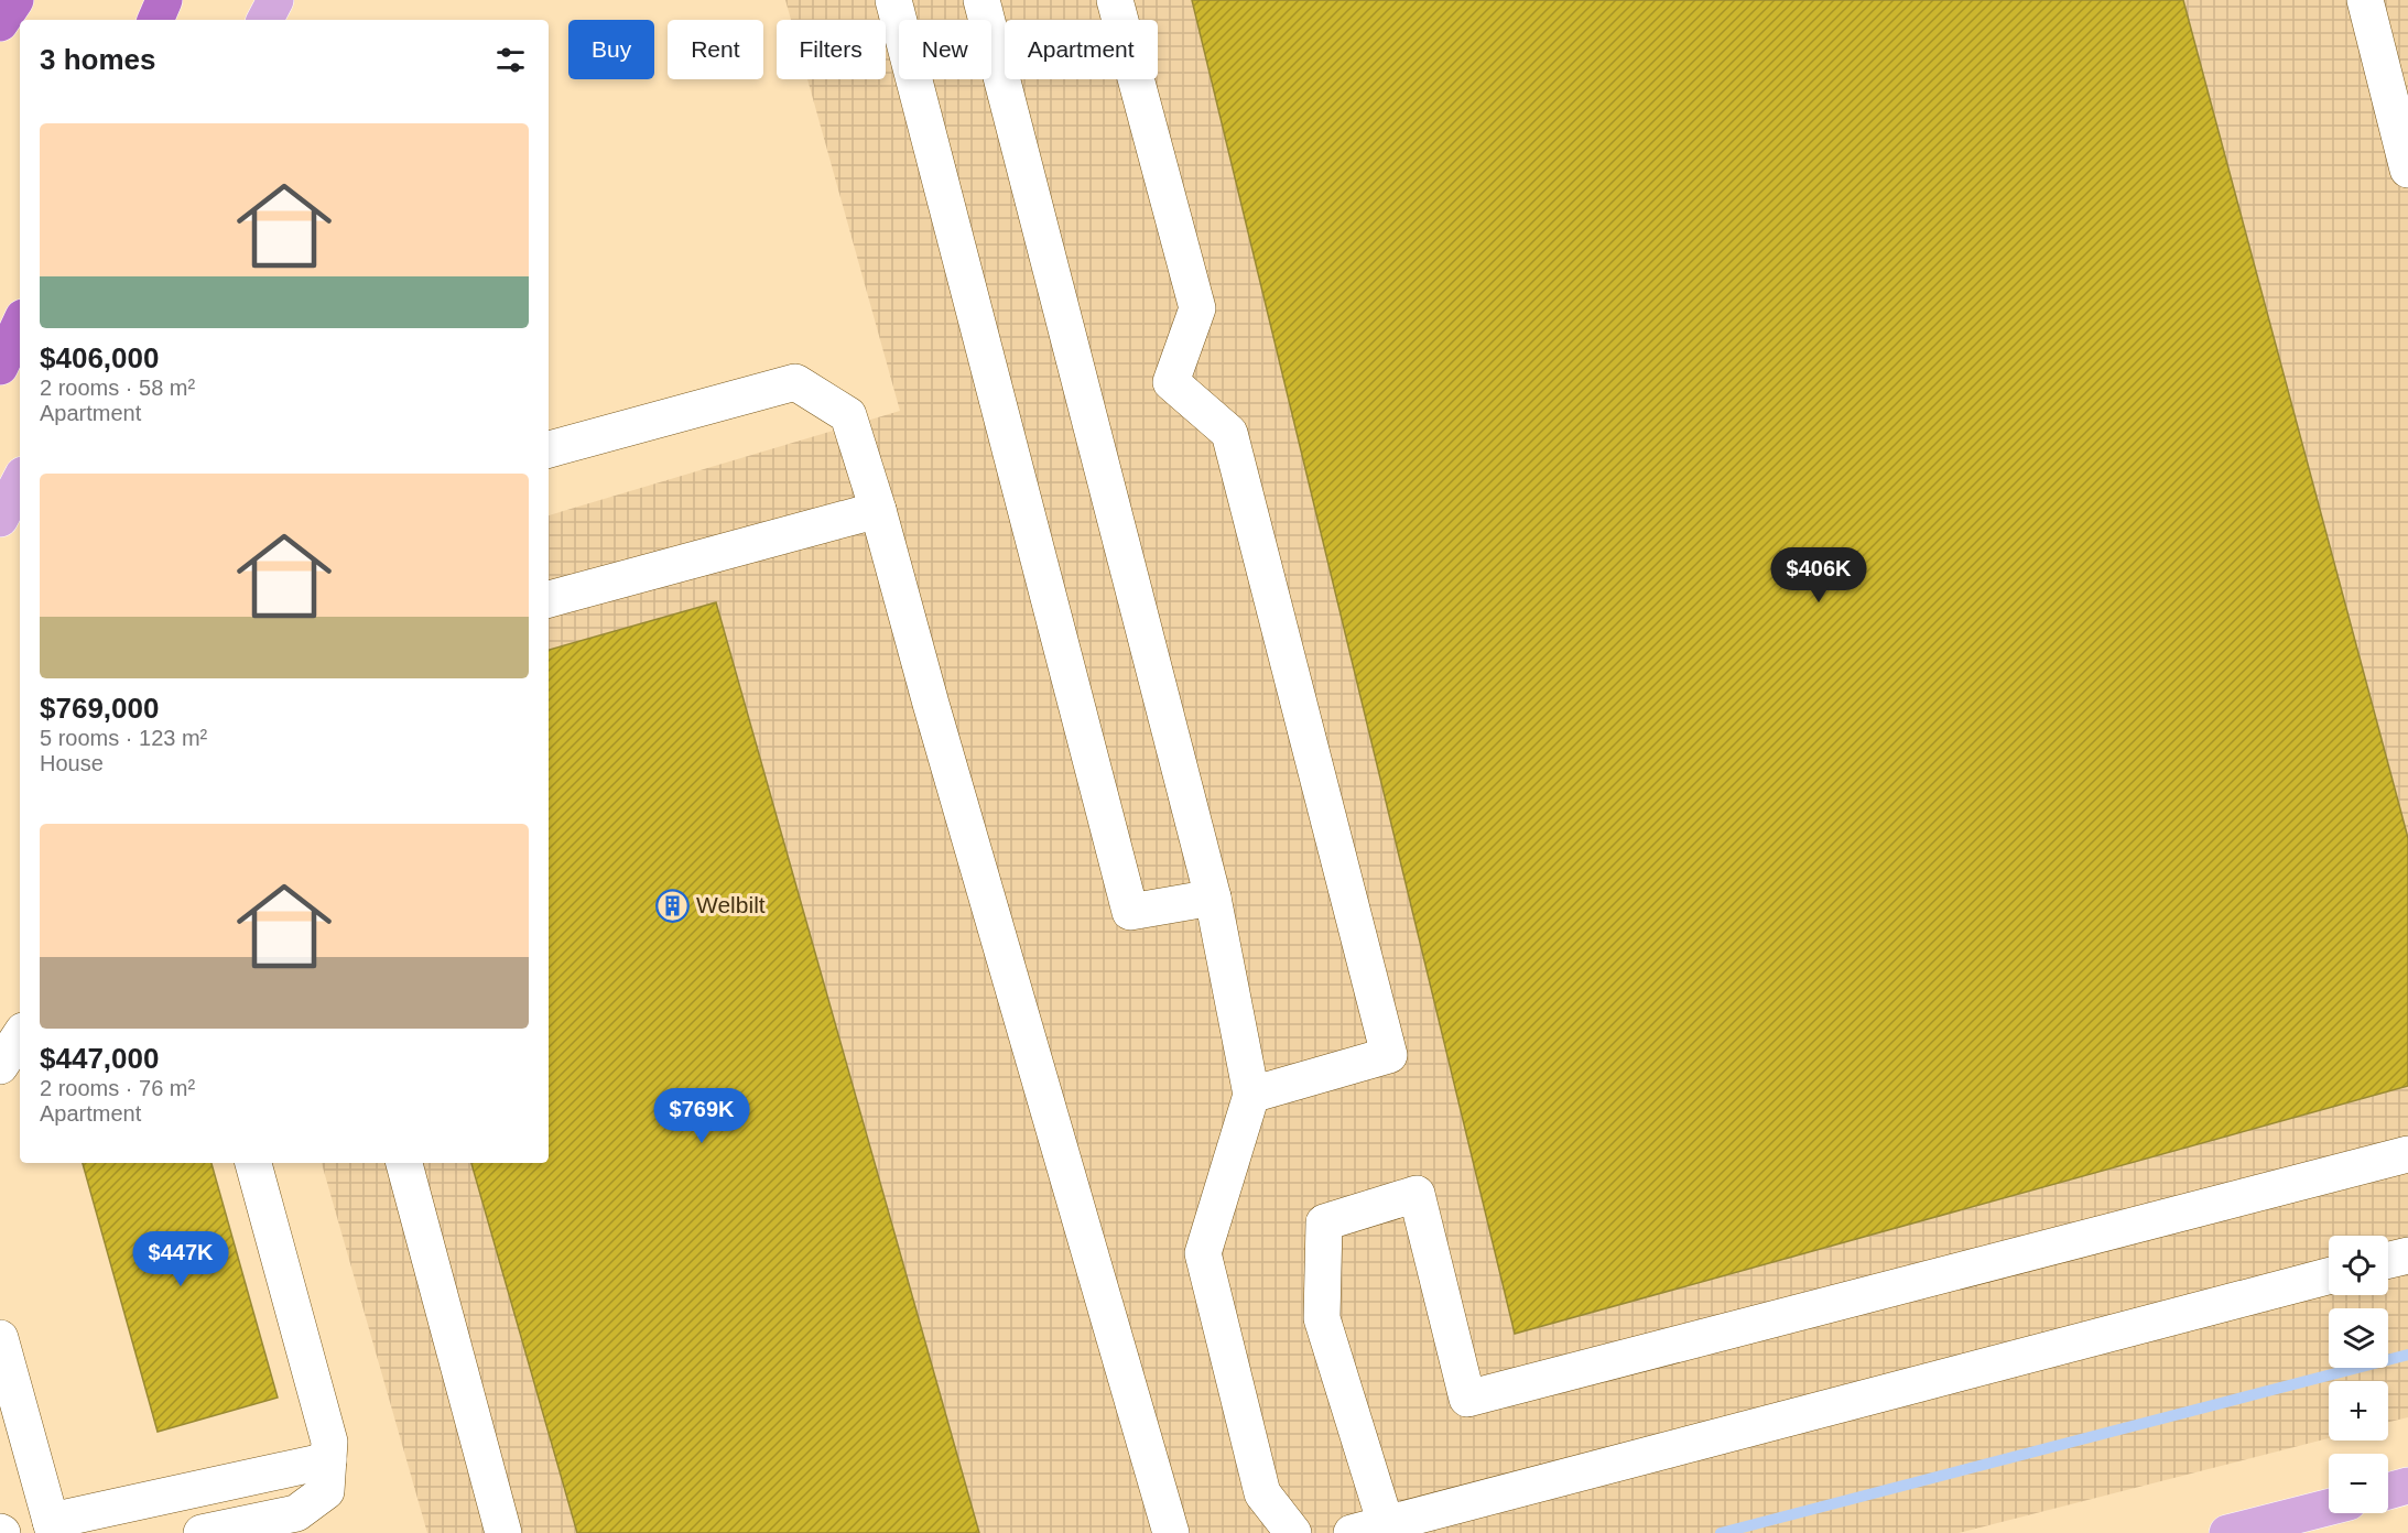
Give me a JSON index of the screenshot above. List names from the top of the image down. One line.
{"places":{"building":["Welbilt"]},"page":{"chip":["Buy","Rent","Filters","New","Apartment"],"heading":"3 homes","list":[{"name":"$406,000","note":"2 rooms · 58 m² · Apartment"},{"name":"$769,000","note":"5 rooms · 123 m² · House"},{"name":"$447,000","note":"2 rooms · 76 m² · Apartment"}],"price":["$406K","$769K","$447K"],"map_buttons":["+","−"]}}
